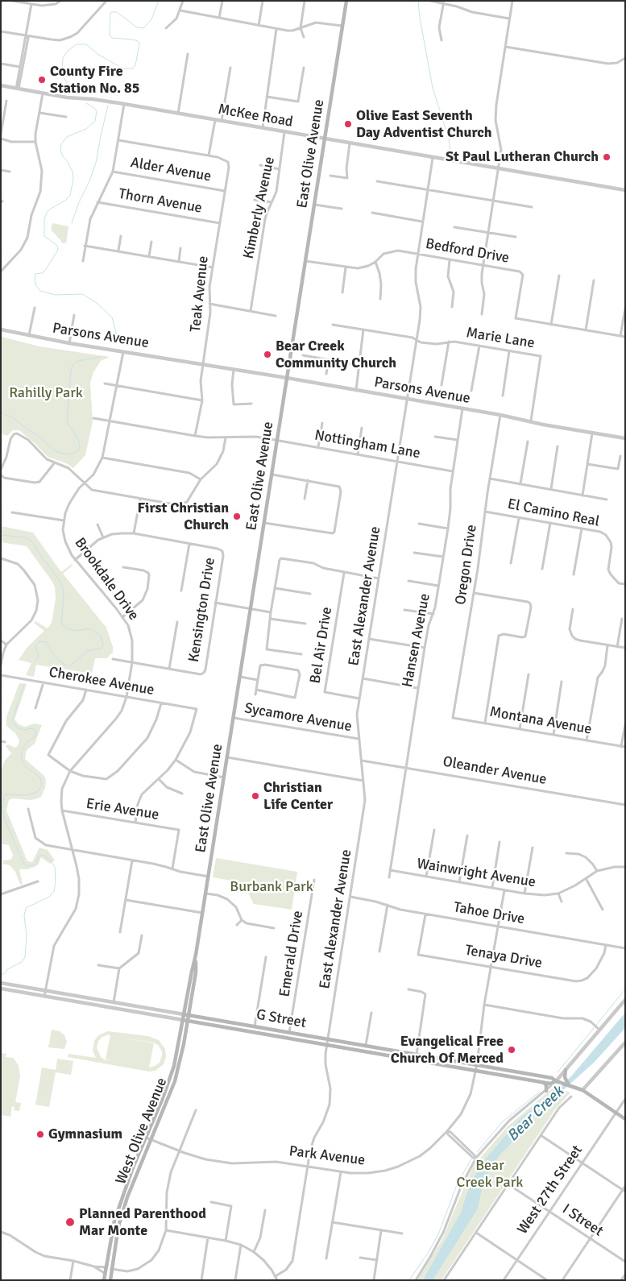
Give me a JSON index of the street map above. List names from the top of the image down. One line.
{"streets":{"main road":["East Olive Avenue","G Street","West Olive Avenue"],"street":["McKee Road","Alder Avenue","Thorn Avenue","Kimberly Avenue","Bedford Drive","Teak Avenue","Parsons Avenue","Marie Lane","Nottingham Lane","El Camino Real","Oregon Drive","Brookdale Drive","East Alexander Avenue","Kensington Drive","Hansen Avenue","Bel Air Drive","Cherokee Avenue","Sycamore Avenue","Montana Avenue","Oleander Avenue","Erie Avenue","Wainwright Avenue","Tahoe Drive","Emerald Drive","Tenaya Drive","Park Avenue","West 27th Street","I Street"]},"crossings":[["McKee Road","East Olive Avenue"],["McKee Road","Kimberly Avenue"],["McKee Road","East Alexander Avenue"],["East Olive Avenue","Bedford Drive"],["East Olive Avenue","Parsons Avenue"],["East Olive Avenue","Nottingham Lane"],["East Olive Avenue","Sycamore Avenue"],["East Olive Avenue","G Street"],["East Olive Avenue","West Olive Avenue"],["Alder Avenue","Teak Avenue"],["Thorn Avenue","Teak Avenue"],["Bedford Drive","East Alexander Avenue"],["Teak Avenue","Parsons Avenue"],["Teak Avenue","Nottingham Lane"],["Parsons Avenue","Marie Lane"],["Parsons Avenue","Oregon Drive"],["Parsons Avenue","Brookdale Drive"],["Parsons Avenue","East Alexander Avenue"],["Parsons Avenue","Hansen Avenue"],["Marie Lane","East Alexander Avenue"],["Nottingham Lane","Brookdale Drive"],["Nottingham Lane","East Alexander Avenue"],["Nottingham Lane","Hansen Avenue"],["El Camino Real","Oregon Drive"],["Oregon Drive","Montana Avenue"],["Brookdale Drive","Cherokee Avenue"],["Brookdale Drive","Erie Avenue"],["Brookdale Drive","G Street"],["East Alexander Avenue","Bel Air Drive"],["East Alexander Avenue","Sycamore Avenue"],["East Alexander Avenue","Oleander Avenue"],["East Alexander Avenue","Tahoe Drive"],["East Alexander Avenue","G Street"],["East Alexander Avenue","Park Avenue"],["Hansen Avenue","Oleander Avenue"],["Hansen Avenue","Wainwright Avenue"],["Wainwright Avenue","Park Avenue"],["Tahoe Drive","Tenaya Drive"],["Tahoe Drive","Park Avenue"],["Emerald Drive","G Street"],["Tenaya Drive","Park Avenue"],["G Street","West Olive Avenue"],["G Street","Park Avenue"],["G Street","West 27th Street"],["West Olive Avenue","Park Avenue"],["West 27th Street","I Street"]],"water":["Bear Creek"],"parks":["Rahilly Park","Burbank Park","Bear Creek Park"],"places":["County Fire Station No. 85","Olive East Seventh Day Adventist Church","St Paul Lutheran Church","Bear Creek Community Church","First Christian Church","Christian Life Center","Evangelical Free Church Of Merced","Gymnasium","Planned Parenthood Mar Monte"]}
